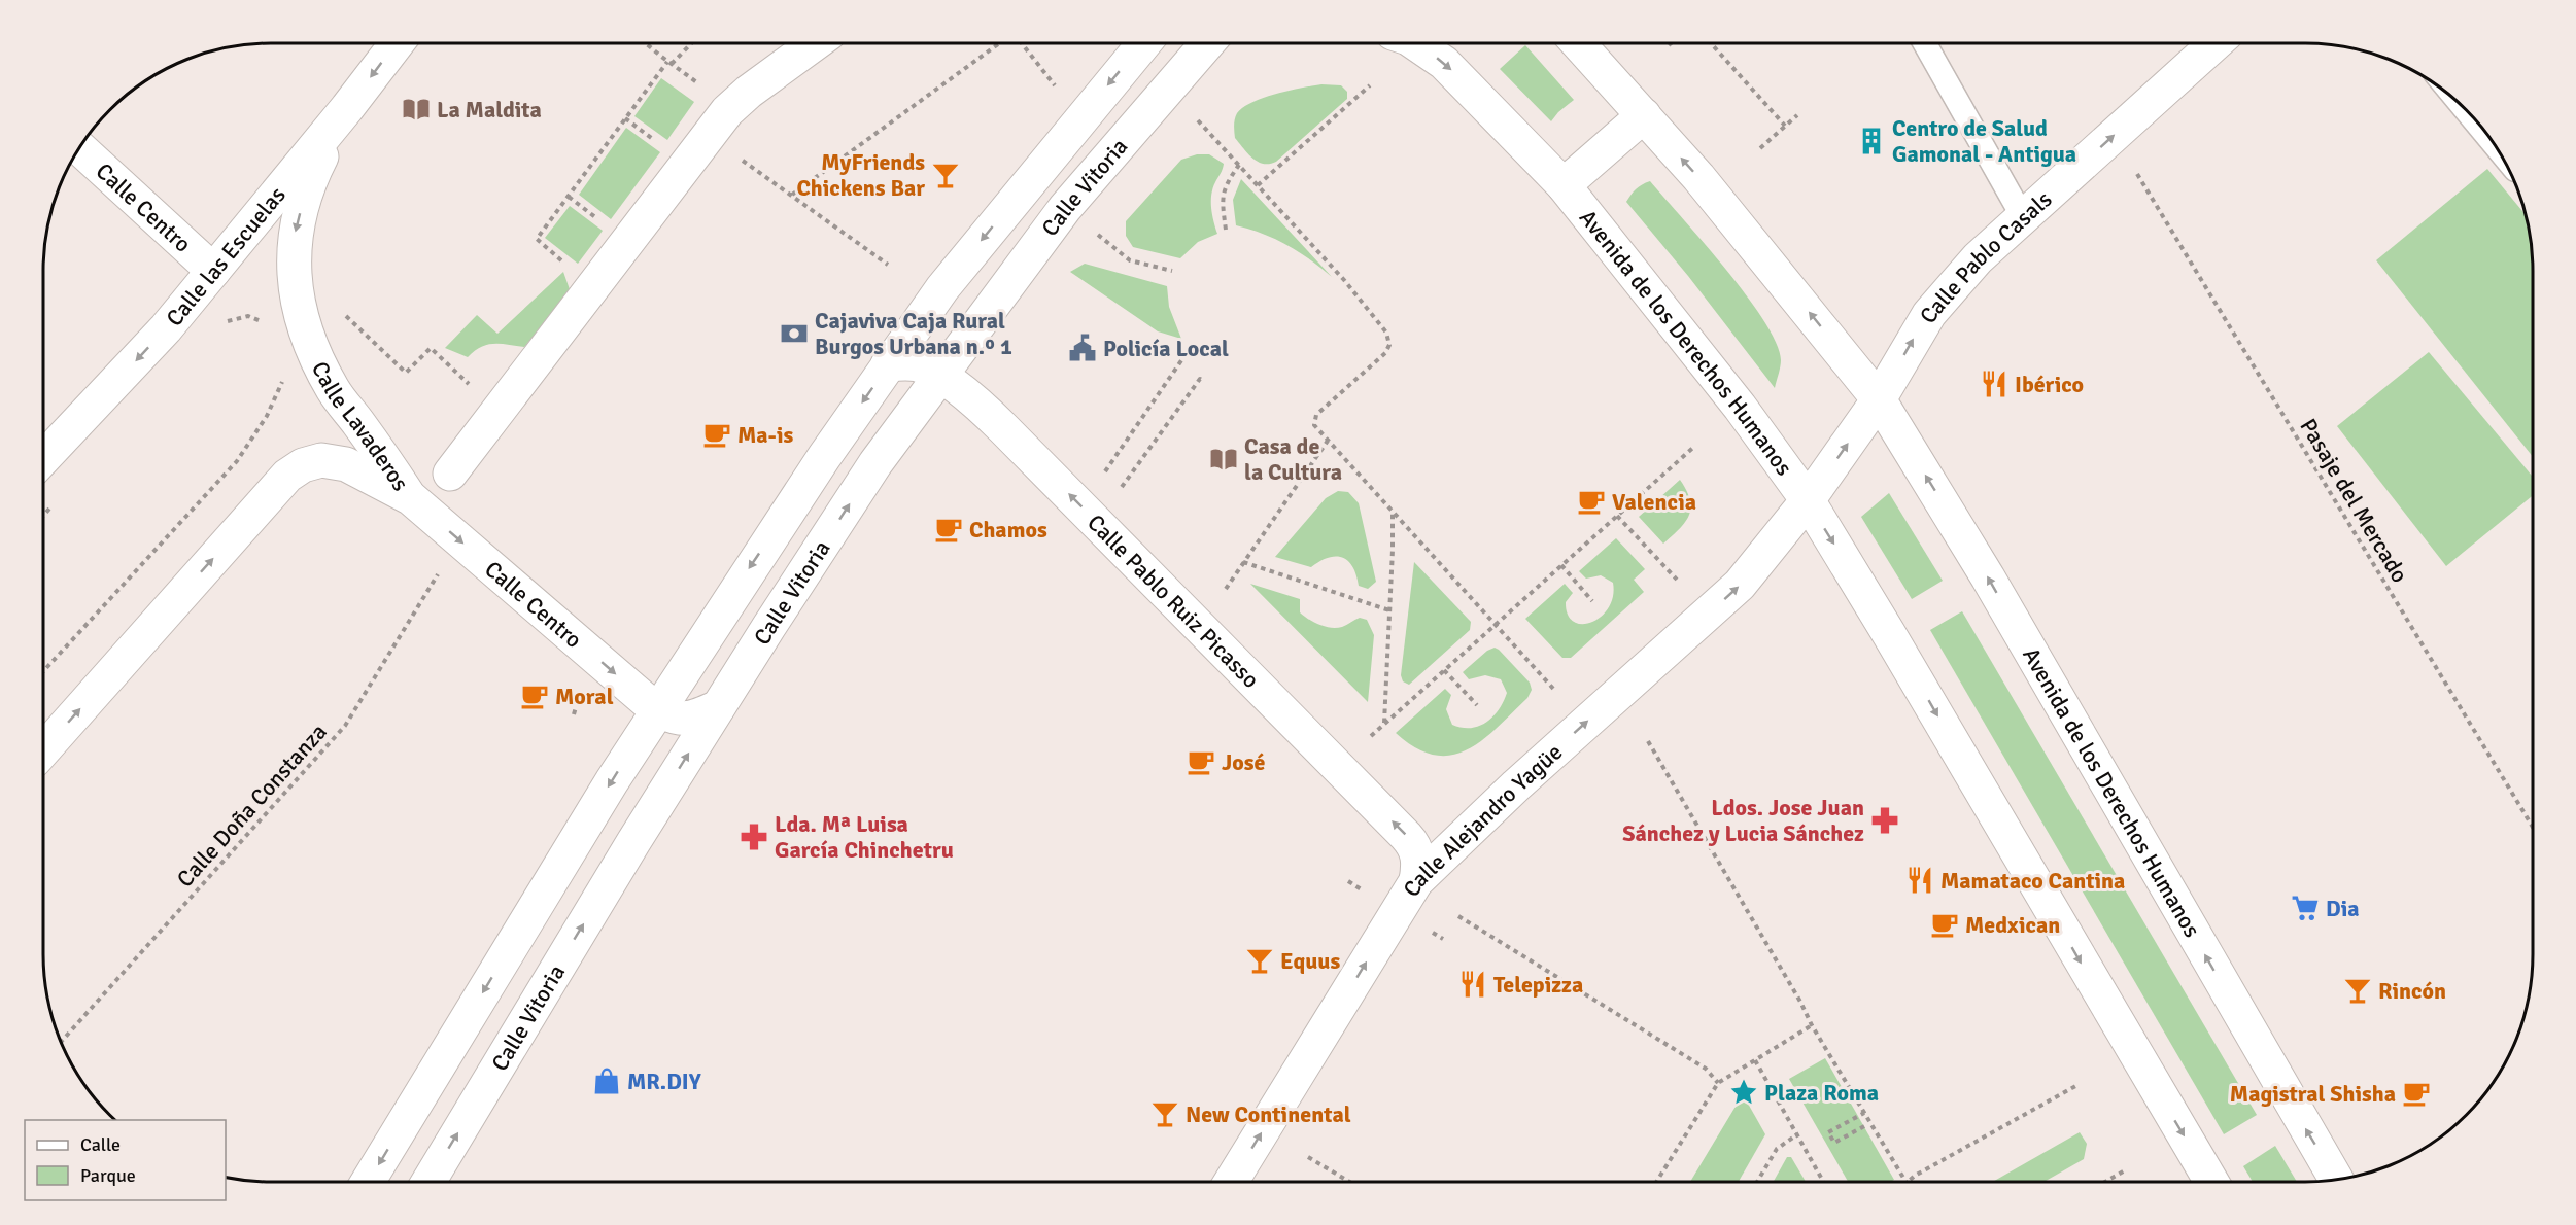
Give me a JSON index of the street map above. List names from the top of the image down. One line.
{"streets":{"main road":["Calle Vitoria","Calle Centro","Calle las Escuelas","Calle Pablo Casals","Avenida de los Derechos Humanos","Calle Lavaderos","Calle Pablo Ruiz Picasso","Calle Alejandro Yagüe"],"path":["Pasaje del Mercado","Calle Doña Constanza"]},"crossings":[["Calle Vitoria","Calle Centro"],["Calle Vitoria","Calle Pablo Ruiz Picasso"],["Calle Centro","Calle las Escuelas"],["Calle Centro","Calle Lavaderos"],["Calle las Escuelas","Calle Lavaderos"],["Calle Pablo Casals","Avenida de los Derechos Humanos"],["Avenida de los Derechos Humanos","Calle Alejandro Yagüe"],["Calle Pablo Ruiz Picasso","Calle Alejandro Yagüe"]],"one_way":["Calle Centro","Calle las Escuelas","Calle Pablo Casals","Calle Pablo Ruiz Picasso","Calle Alejandro Yagüe"],"places":{"library":["La Maldita","Casa de la Cultura"],"building":["Centro de Salud Gamonal - Antigua"],"bar":["MyFriends Chickens Bar","Equus","Rincón","New Continental"],"bank":["Cajaviva Caja Rural Burgos Urbana n.º 1"],"public building":["Policía Local"],"restaurant":["Ibérico","Mamataco Cantina","Telepizza"],"cafe":["Ma-is","Valencia","Chamos","Moral","José","Medxican","Magistral Shisha"],"pharmacy":["Ldos. Jose Juan Sánchez y Lucia Sánchez","Lda. Mª Luisa García Chinchetru"],"supermarket":["Dia"],"shop":["MR.DIY"],"place":["Plaza Roma"]},"legend":["Calle","Parque"]}
